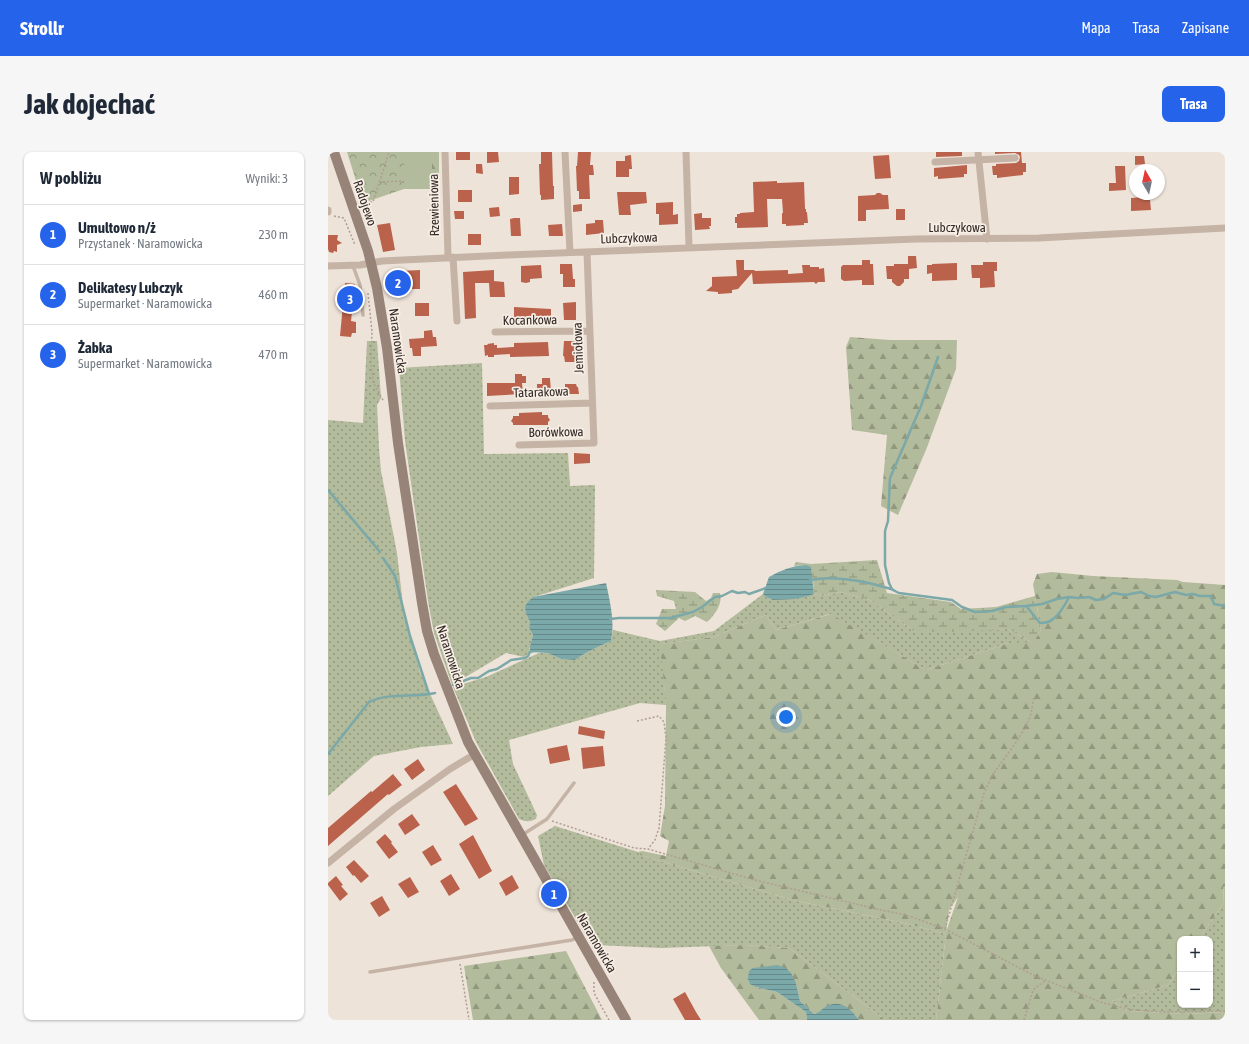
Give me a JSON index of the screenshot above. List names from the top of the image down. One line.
{"streets":{"street":["Radojewo","Rzewieniowa","Lubczykowa","Kocankowa","Naramowicka","Jemiołowa","Tatarakowa","Borówkowa"]},"crossings":[["Radojewo","Lubczykowa"],["Radojewo","Naramowicka"],["Rzewieniowa","Lubczykowa"],["Lubczykowa","Naramowicka"],["Lubczykowa","Jemiołowa"],["Kocankowa","Jemiołowa"],["Jemiołowa","Tatarakowa"],["Jemiołowa","Borówkowa"]],"north":"top","page":{"header":"Strollr","nav":["Mapa","Trasa","Zapisane"],"buttons":"Trasa","title":"Jak dojechać","heading":["W pobliżu","Wyniki: 3"],"list":[{"mark":"1","name":"Umultowo n/ż","note":"Przystanek · Naramowicka","value":"230 m"},{"mark":"2","name":"Delikatesy Lubczyk","note":"Supermarket · Naramowicka","value":"460 m"},{"mark":"3","name":"Żabka","note":"Supermarket · Naramowicka","value":"470 m"}],"pins":["2","3","1"],"map_buttons":["+","−"]}}
